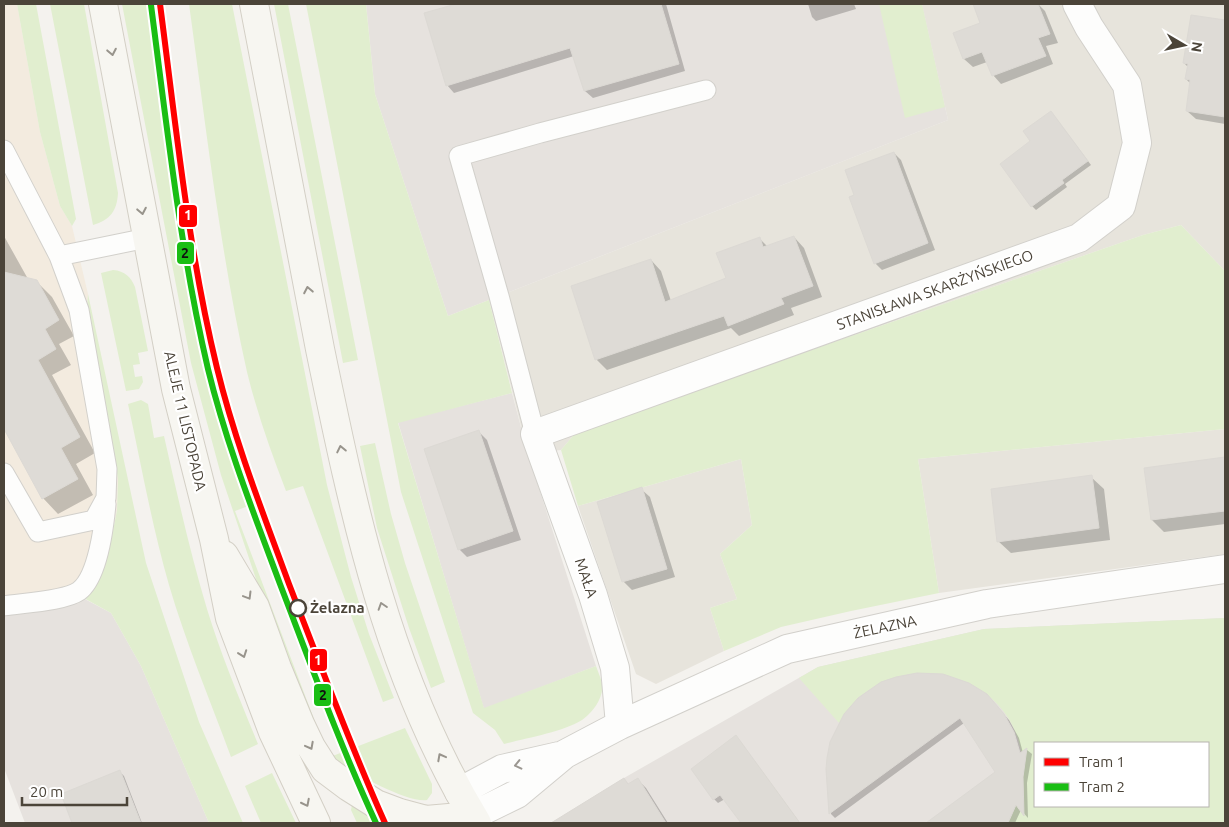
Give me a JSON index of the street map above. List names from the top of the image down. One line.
{"streets":{"main road":["ALEJE 11 LISTOPADA"],"street":["STANISŁAWA SKARŻYŃSKIEGO","MAŁA","ŻELAZNA"]},"crossings":[["STANISŁAWA SKARŻYŃSKIEGO","MAŁA"],["MAŁA","ŻELAZNA"]],"places":["Żelazna"],"lines":["tram line 1","tram line 2"],"legend":["Tram 1","Tram 2"],"scale_bar":"20 m","north":"right"}
